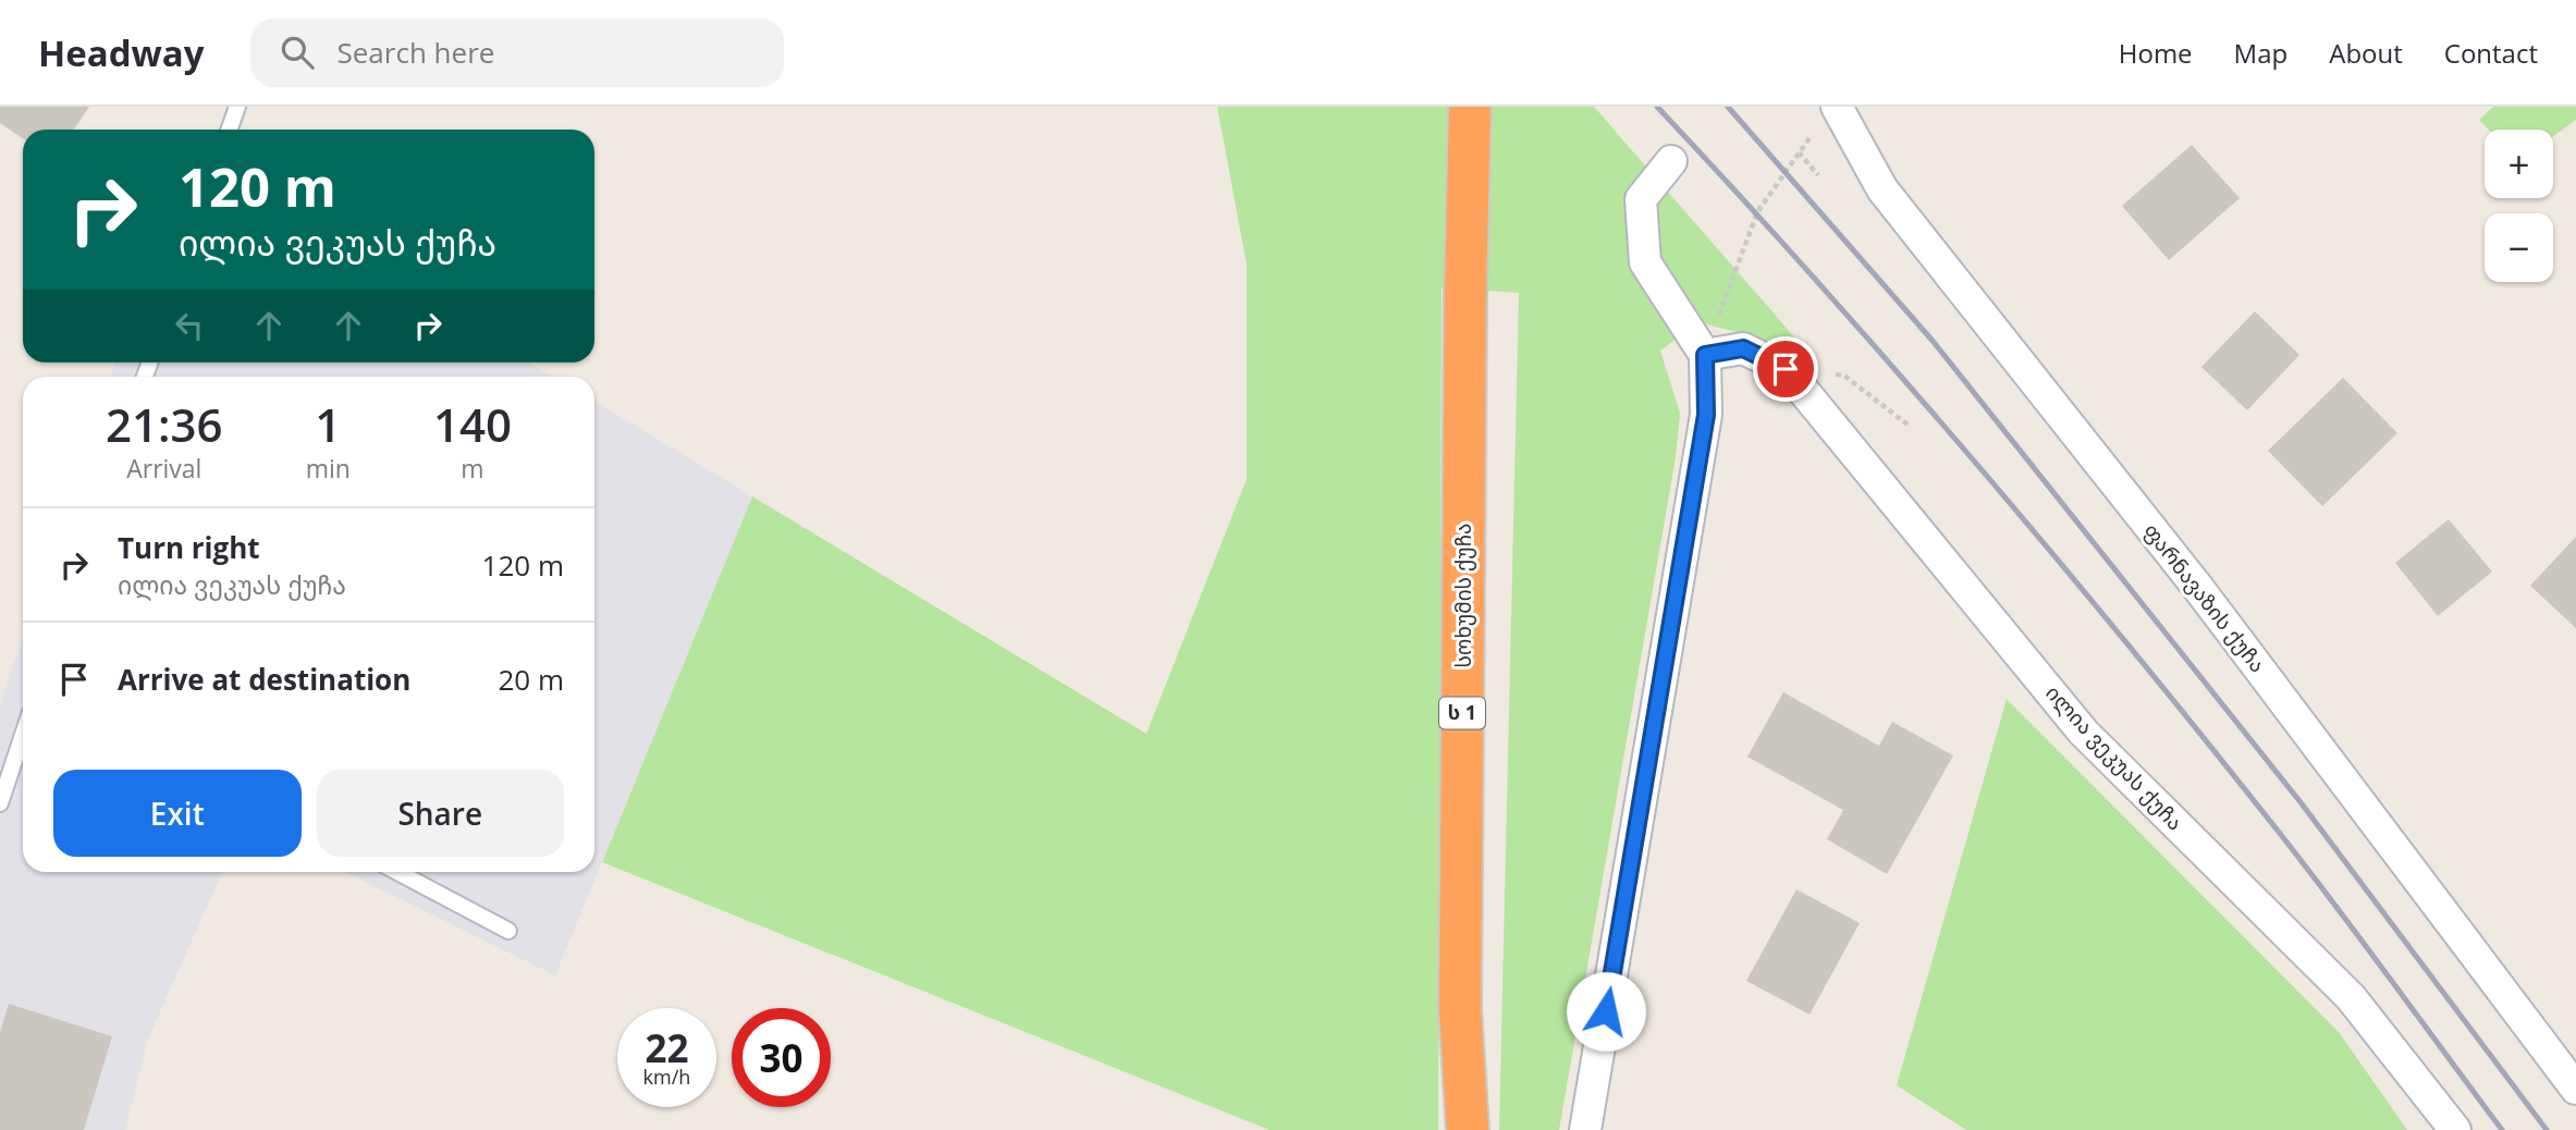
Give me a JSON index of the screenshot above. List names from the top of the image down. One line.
{"streets":{"highway":["სოხუმის ქუჩა","ს 1"],"street":["ფარნავაზის ქუჩა","ილია ვეკუას ქუჩა"]},"page":{"header":"Headway","search":"Search here","nav":["Home","Map","About","Contact"],"map_buttons":["+","−"],"turn":["120 m","ილია ვეკუას ქუჩა"],"eta":["21:36","Arrival","1","min","140","m"],"list":[{"name":"Turn right","note":"ილია ვეკუას ქუჩა","value":"120 m"},{"name":"Arrive at destination","value":"20 m"}],"buttons":["Exit","Share"],"speed":"22 km/h","limit":"30"}}
